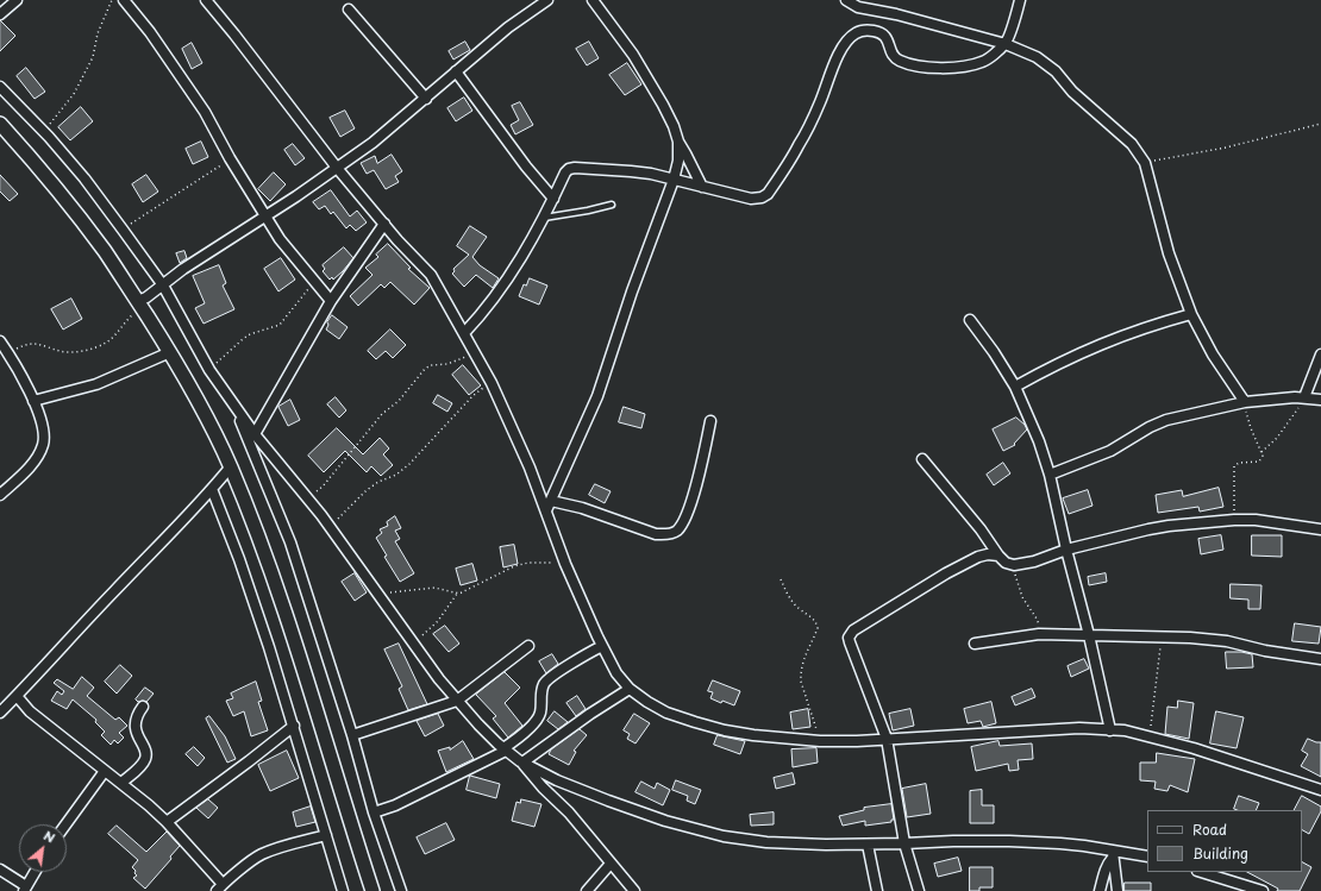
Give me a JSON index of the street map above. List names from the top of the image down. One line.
{"legend":["Road","Building"],"north":"top right"}
